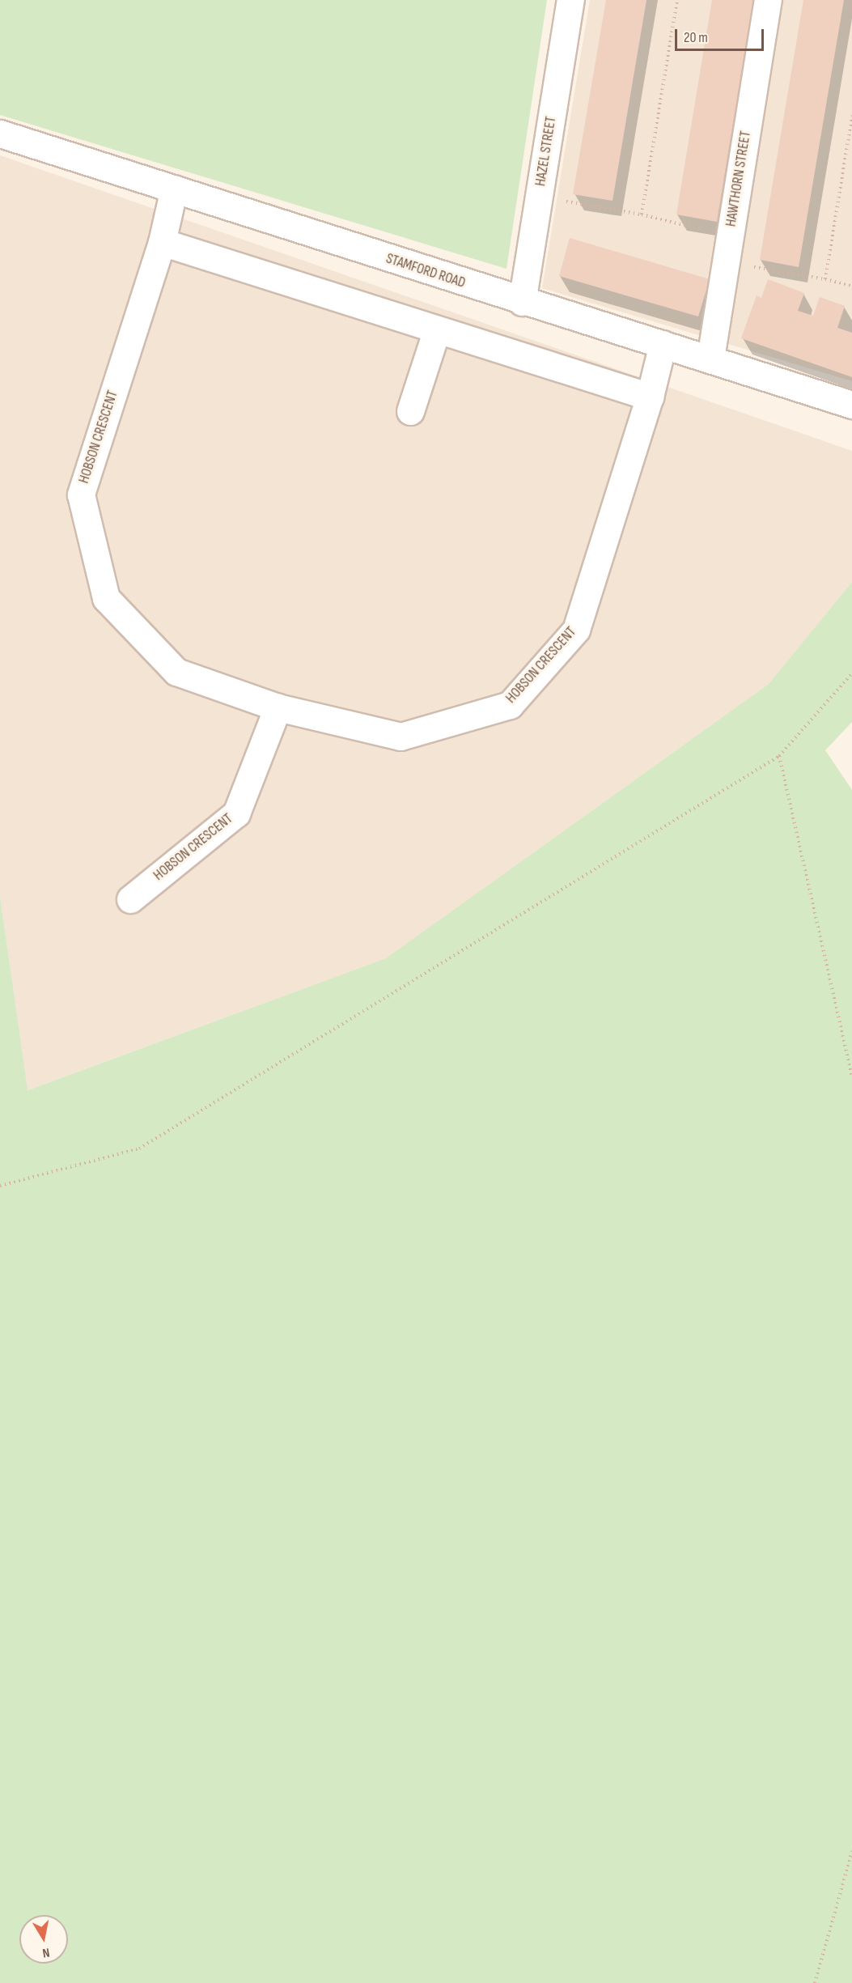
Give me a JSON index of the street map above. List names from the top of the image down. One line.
{"streets":{"street":["HAZEL STREET","HAWTHORN STREET","STAMFORD ROAD","HOBSON CRESCENT"]},"crossings":[["HAZEL STREET","STAMFORD ROAD"],["HAWTHORN STREET","STAMFORD ROAD"],["STAMFORD ROAD","HOBSON CRESCENT"]],"scale_bar":"20 m","north":"bottom"}
